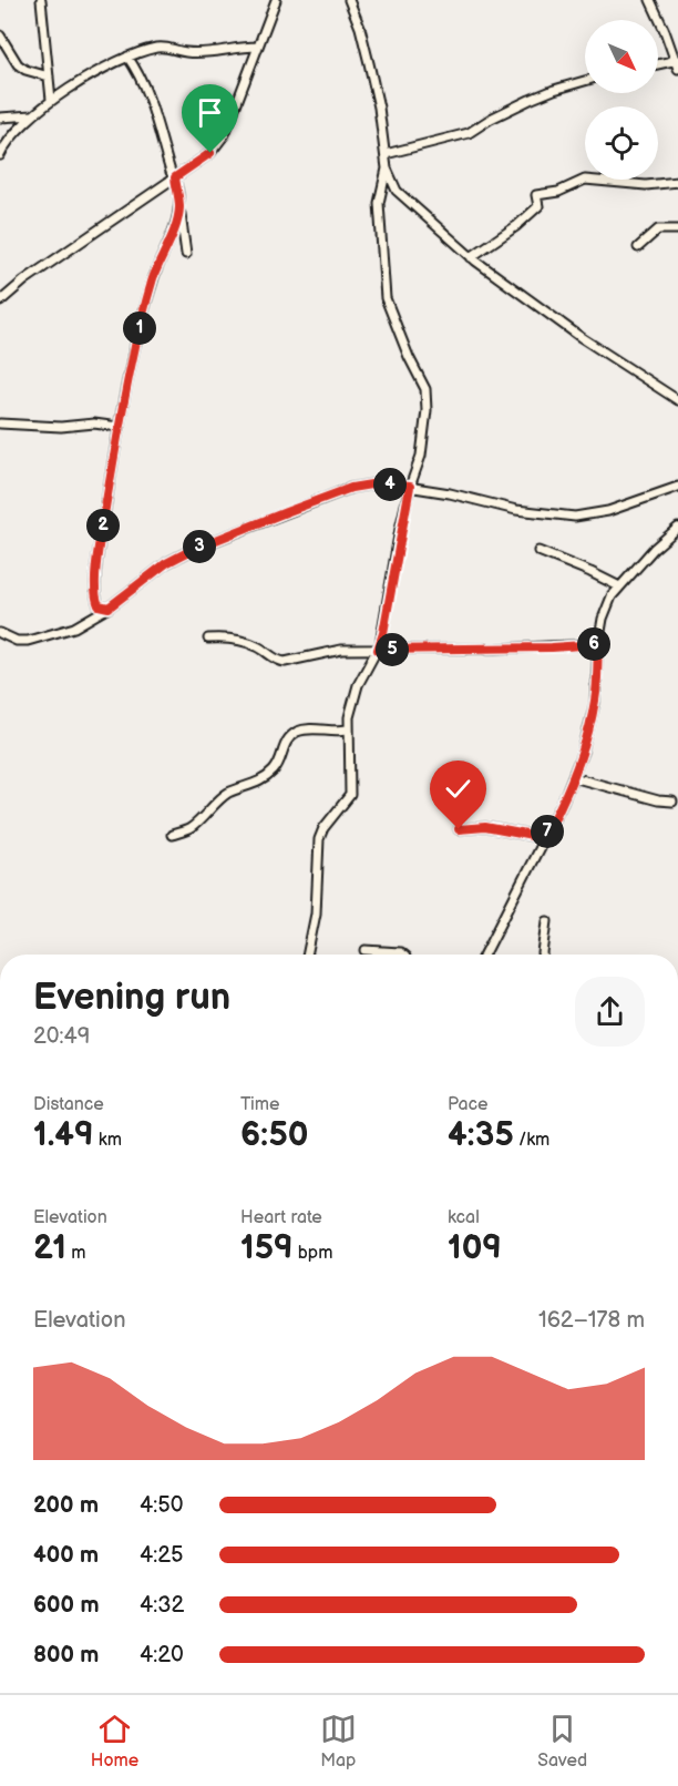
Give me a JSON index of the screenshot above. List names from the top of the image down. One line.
{"north":"bottom right","page":{"pins":["1","4","2","3","6","5","7"],"heading":["Evening run","20:49"],"stats":[["Distance","1.49 km"],["Time","6:50"],["Pace","4:35 /km"],["Elevation","21 m"],["Heart rate","159 bpm"],["kcal","109"]],"chart":["Elevation","162–178 m"],"list":[{"name":"200 m","note":"4:50"},{"name":"400 m","note":"4:25"},{"name":"600 m","note":"4:32"},{"name":"800 m","note":"4:20"}],"tabs":["Home","Map","Saved"]}}
